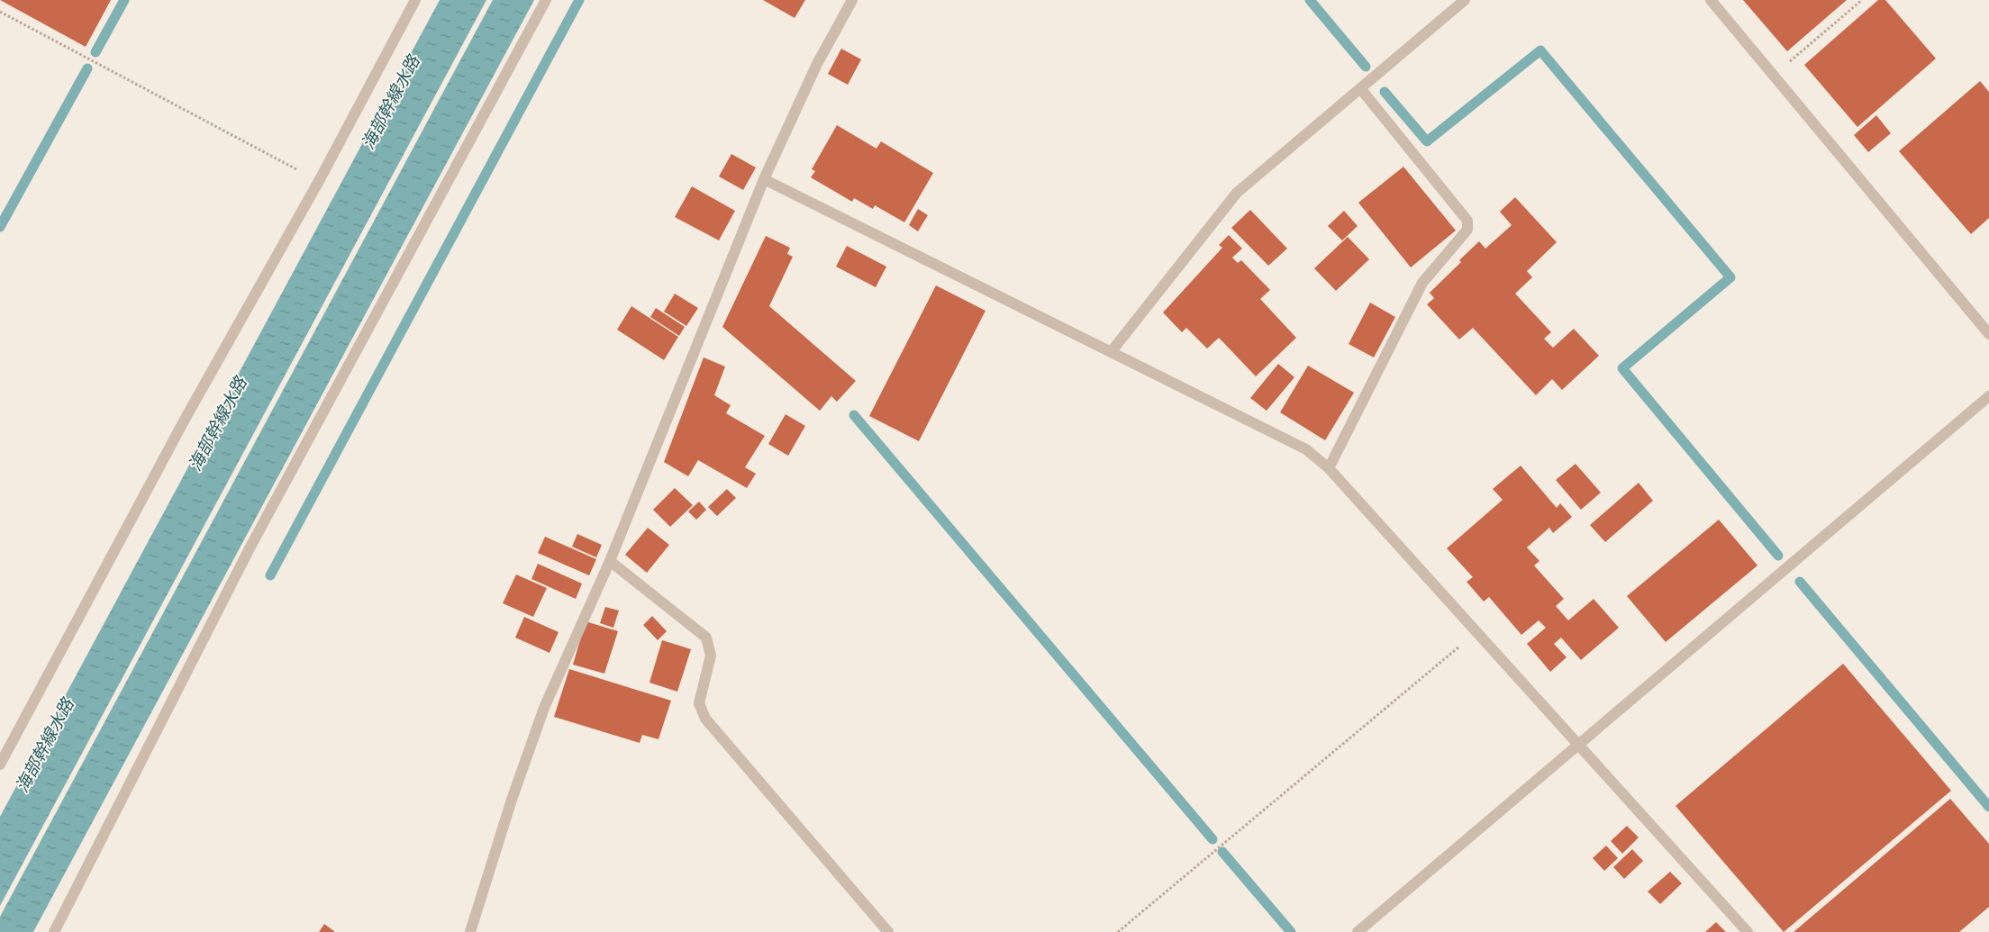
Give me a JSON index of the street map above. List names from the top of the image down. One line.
{"water":["海部幹線水路"]}
